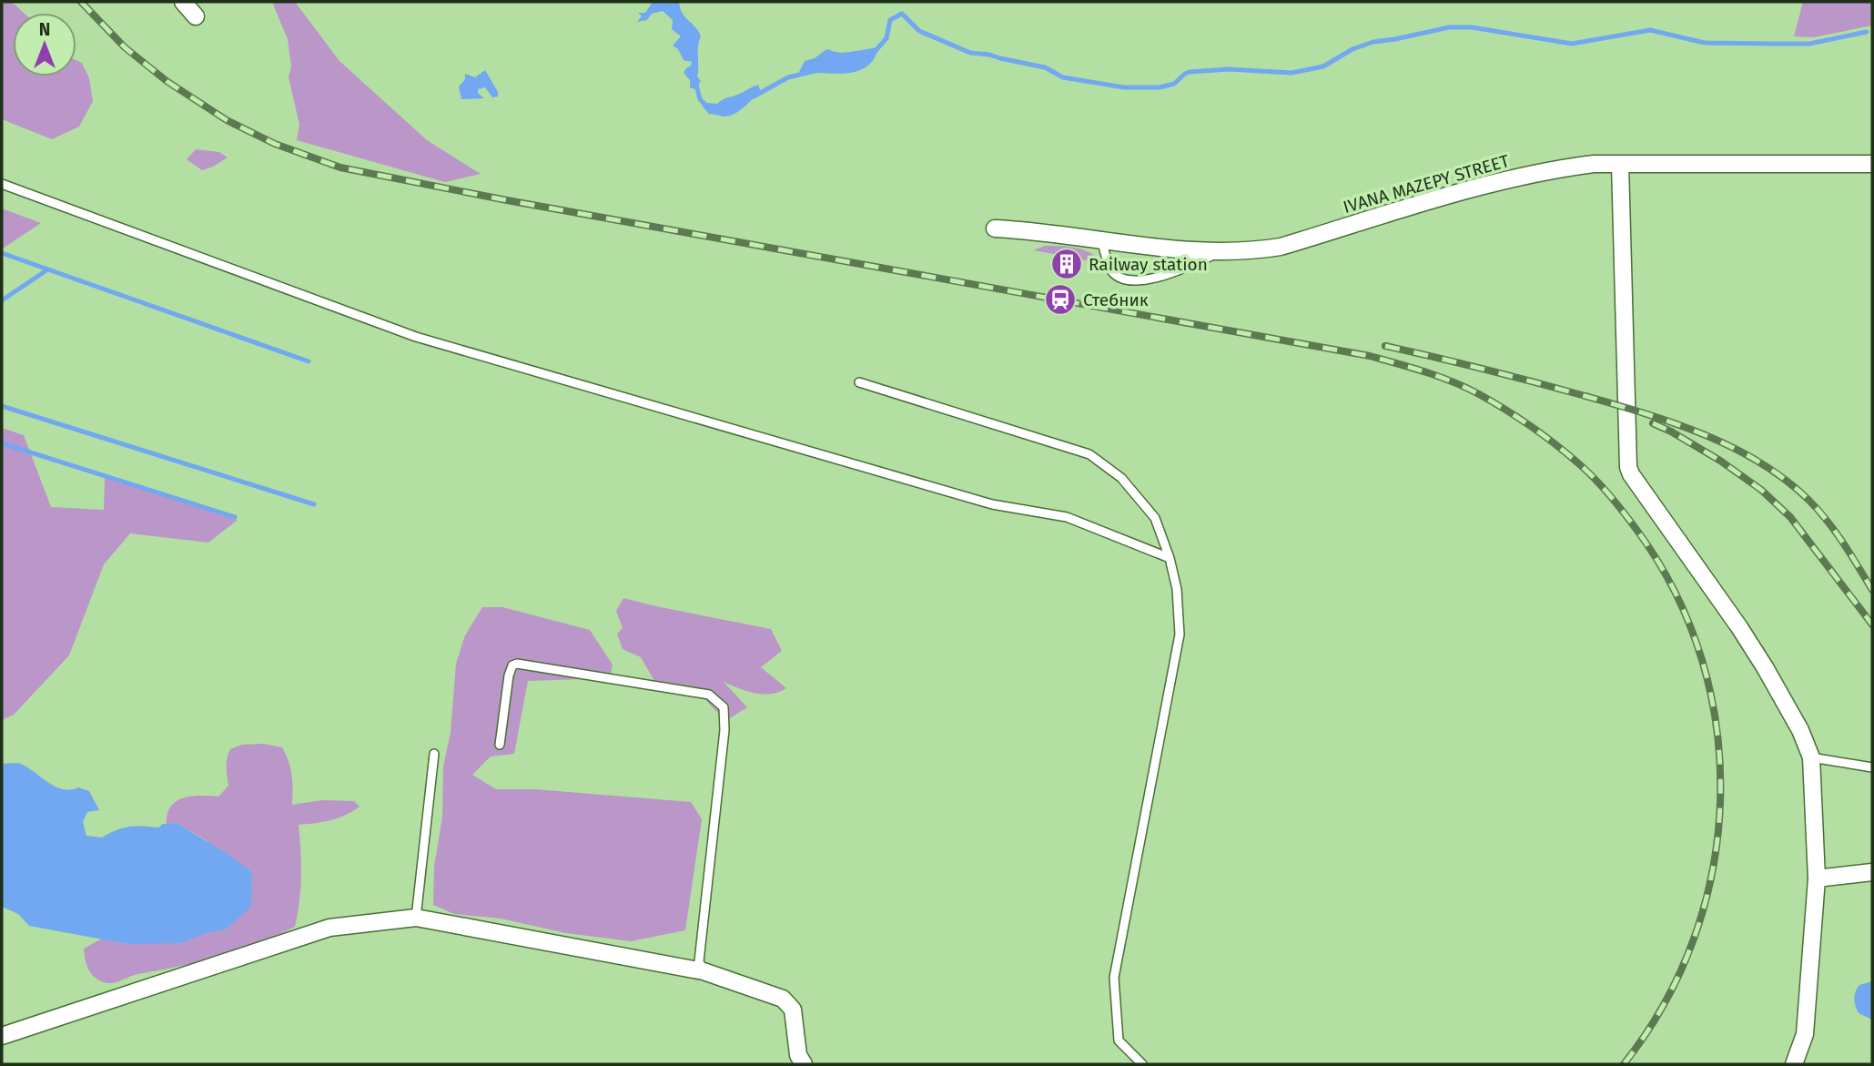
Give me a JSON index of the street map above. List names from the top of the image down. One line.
{"streets":{"street":["IVANA MAZEPY STREET"]},"places":{"building":["Railway station"],"station":["Стебник"]},"north":"top"}
